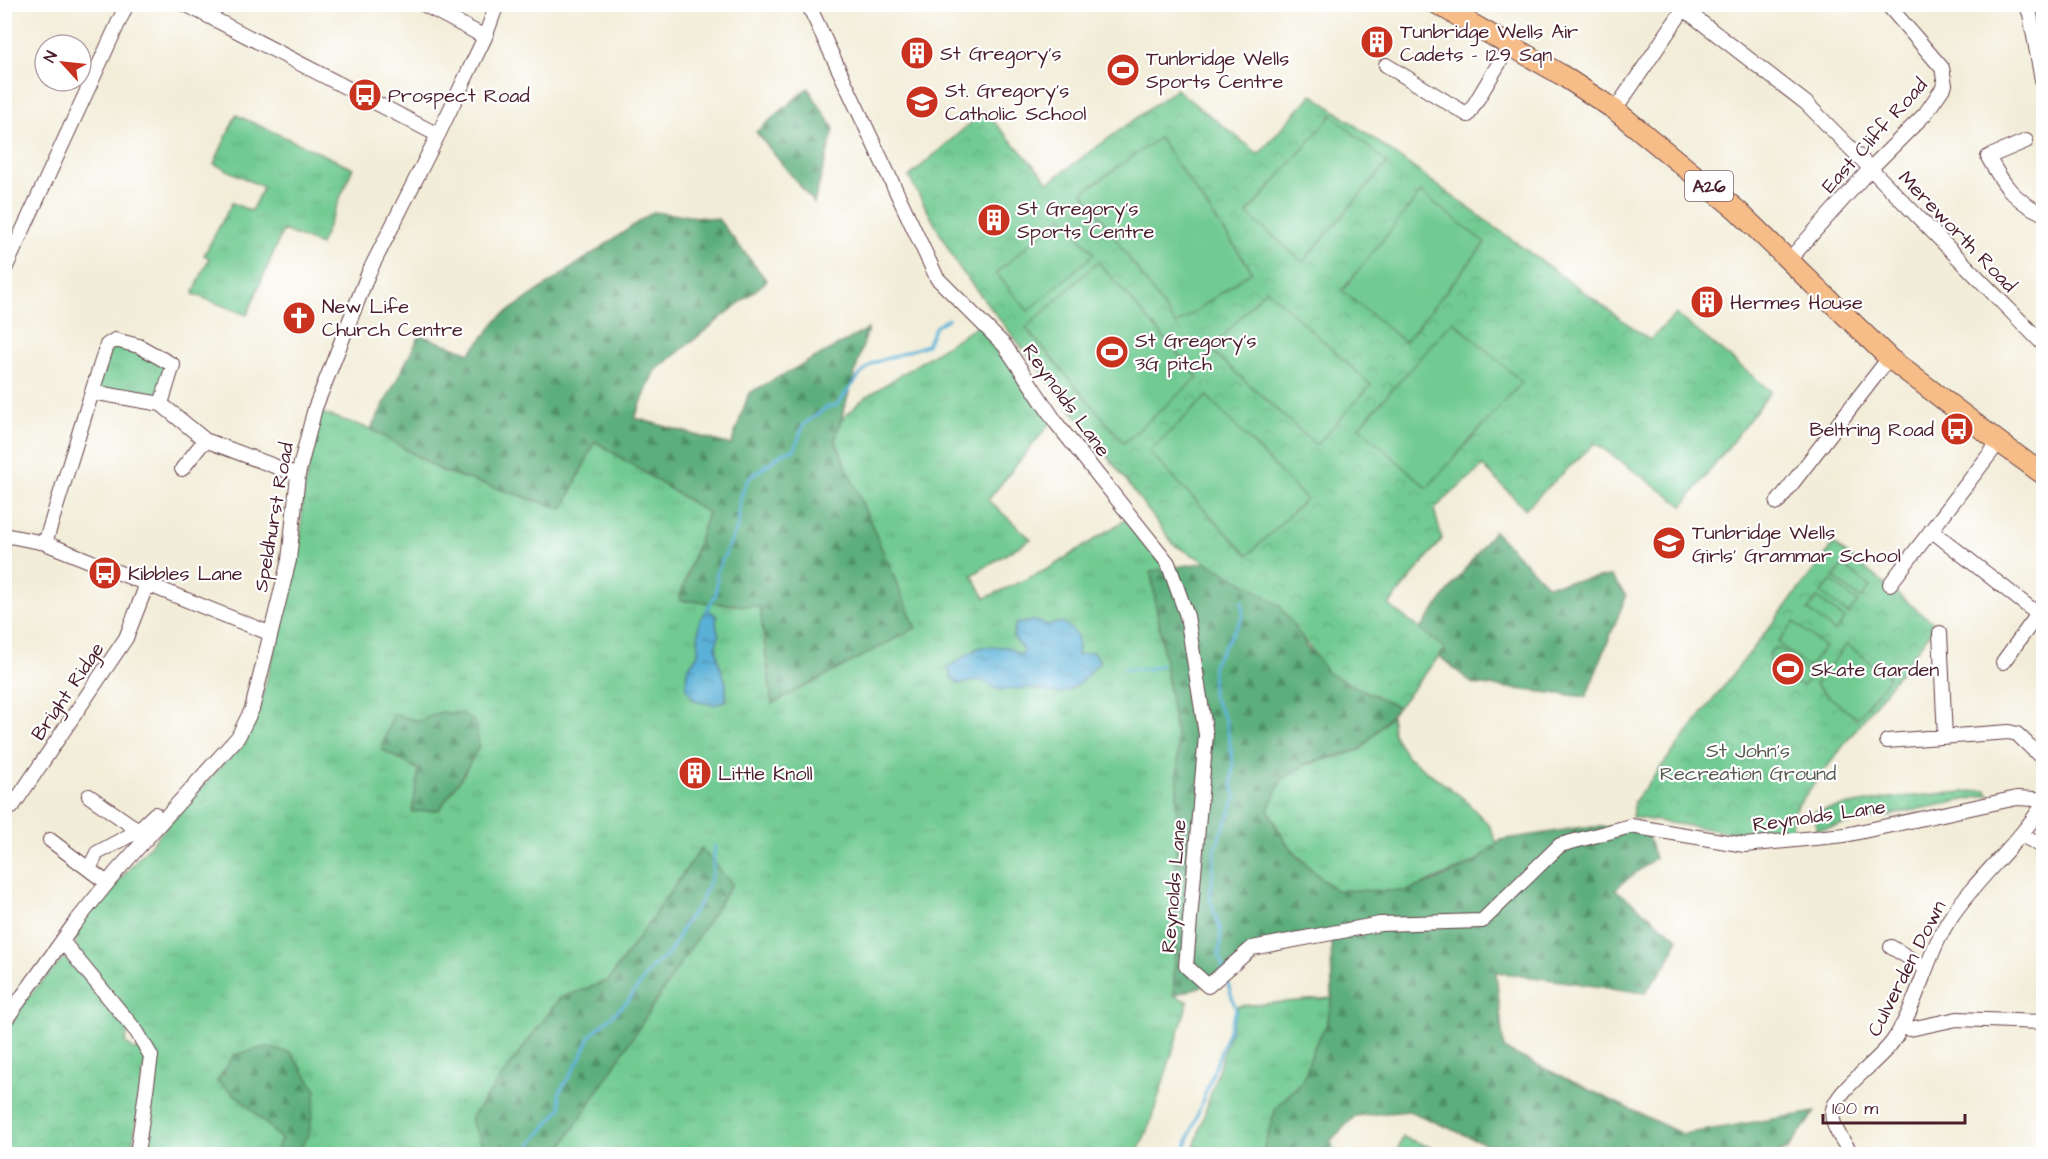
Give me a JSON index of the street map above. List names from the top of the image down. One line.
{"streets":{"highway":["A26"],"street":["East Cliff Road","Mereworth Road","Reynolds Lane","Speldhurst Road","Bright Ridge","Culverden Down"]},"crossings":[["East Cliff Road","A26"],["East Cliff Road","Mereworth Road"],["Reynolds Lane","Culverden Down"]],"parks":["St John's Recreation Ground"],"places":{"building":["Tunbridge Wells Air Cadets - 129 Sqn","St Gregory's","St Gregory's Sports Centre","Hermes House","Little Knoll"],"sports":["Tunbridge Wells Sports Centre","St Gregory's 3G pitch","Skate Garden"],"bus stop":["Prospect Road","Beltring Road","Kibbles Lane"],"school or university":["St. Gregory's Catholic School","Tunbridge Wells Girls' Grammar School"],"church":["New Life Church Centre"]},"scale_bar":"100 m","north":"top left"}
